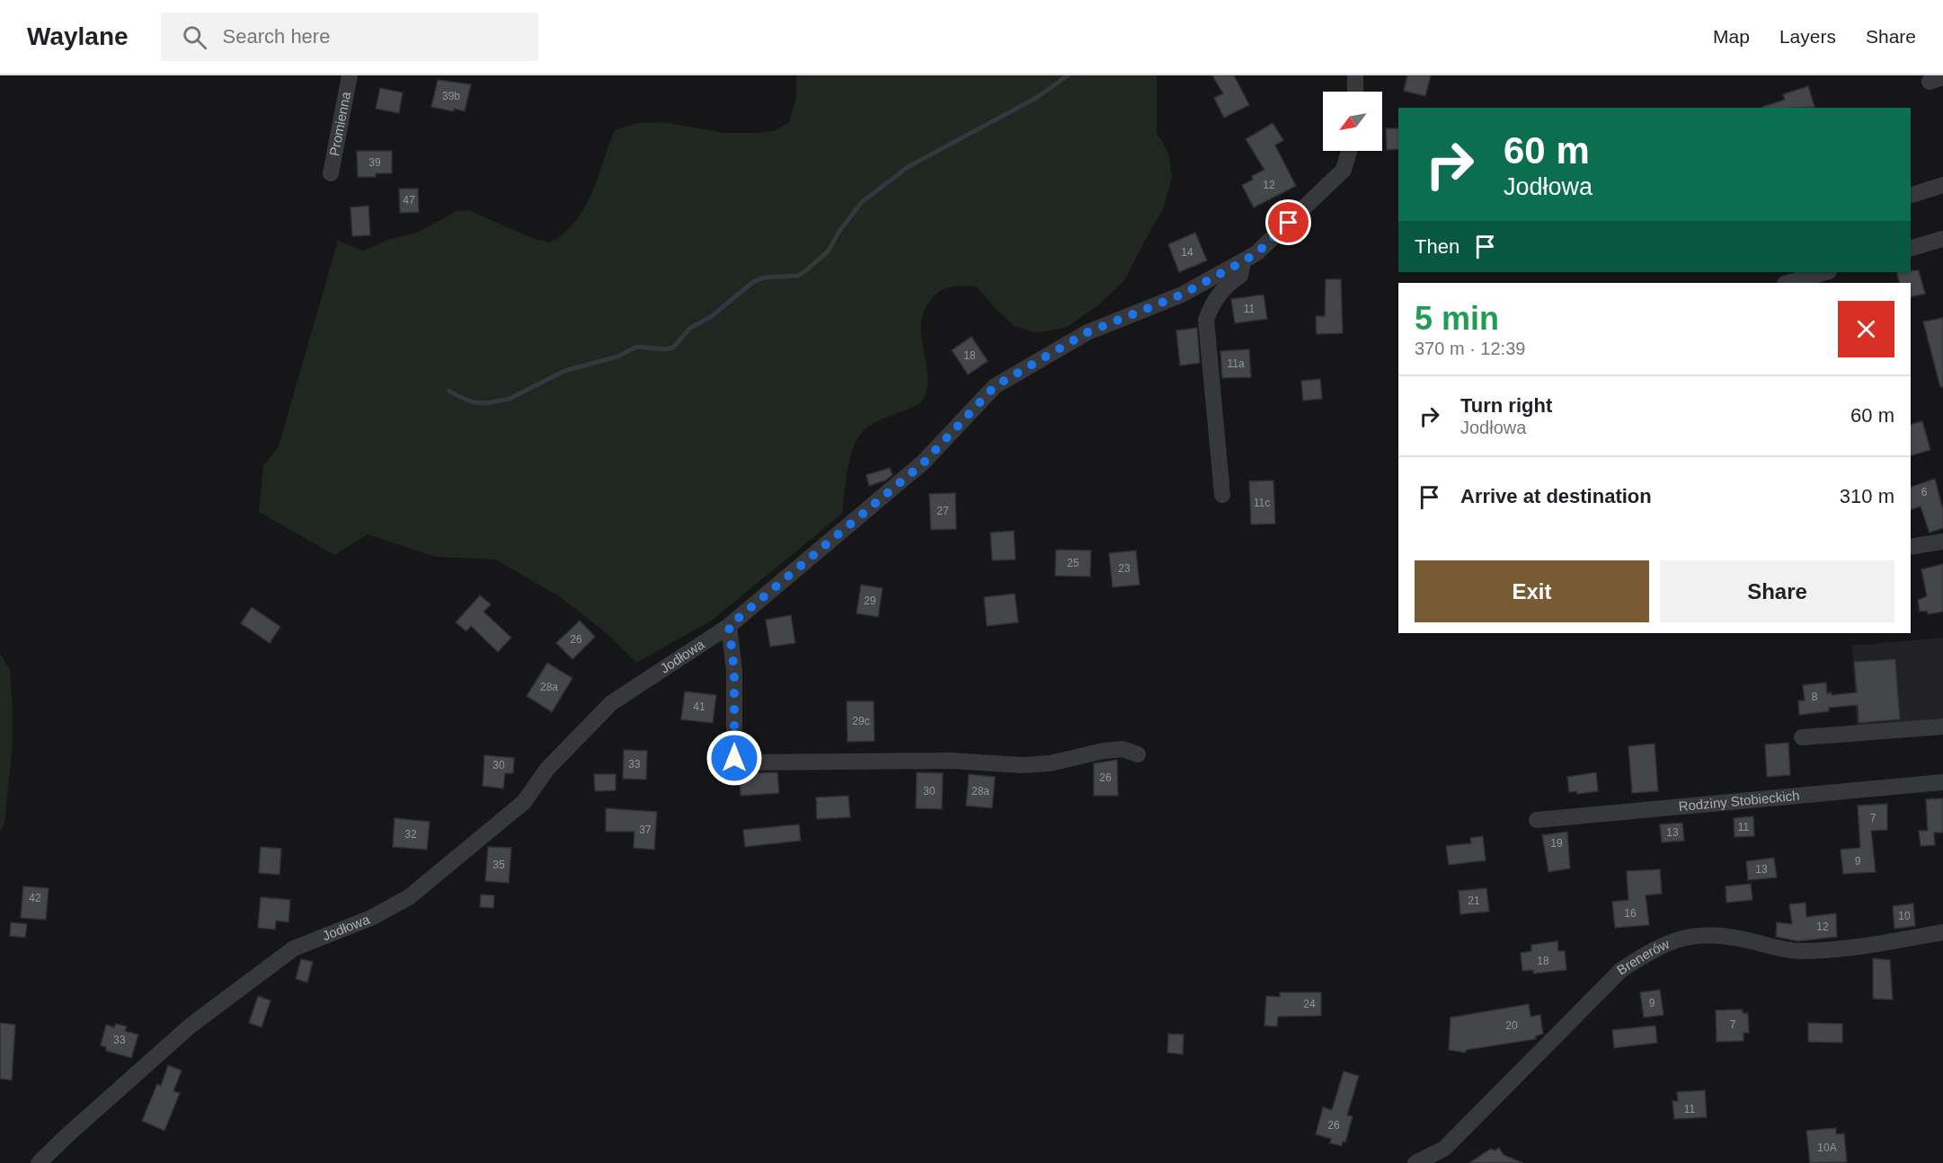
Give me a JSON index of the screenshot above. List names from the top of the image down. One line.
{"streets":{"street":["Promienna","Jodłowa","Rodziny Stobieckich","Brenerów"]},"house_numbers":["39b","39","12","47","14","11","18","11a","6","11c","27","25","23","29","26","28a","8","41","29c","33","30","26","30","28a","7","11","37","13","32","19","9","35","13","42","21","16","10","12","18","9","24","7","20","33","11","26","10A"],"north":"bottom left","page":{"header":"Waylane","search":"Search here","nav":["Map","Layers","Share"],"turn":["60 m","Jodłowa"],"then":"Then","heading":["5 min","370 m · 12:39"],"list":[{"name":"Turn right","note":"Jodłowa","value":"60 m"},{"name":"Arrive at destination","value":"310 m"}],"buttons":["Exit","Share"]}}
